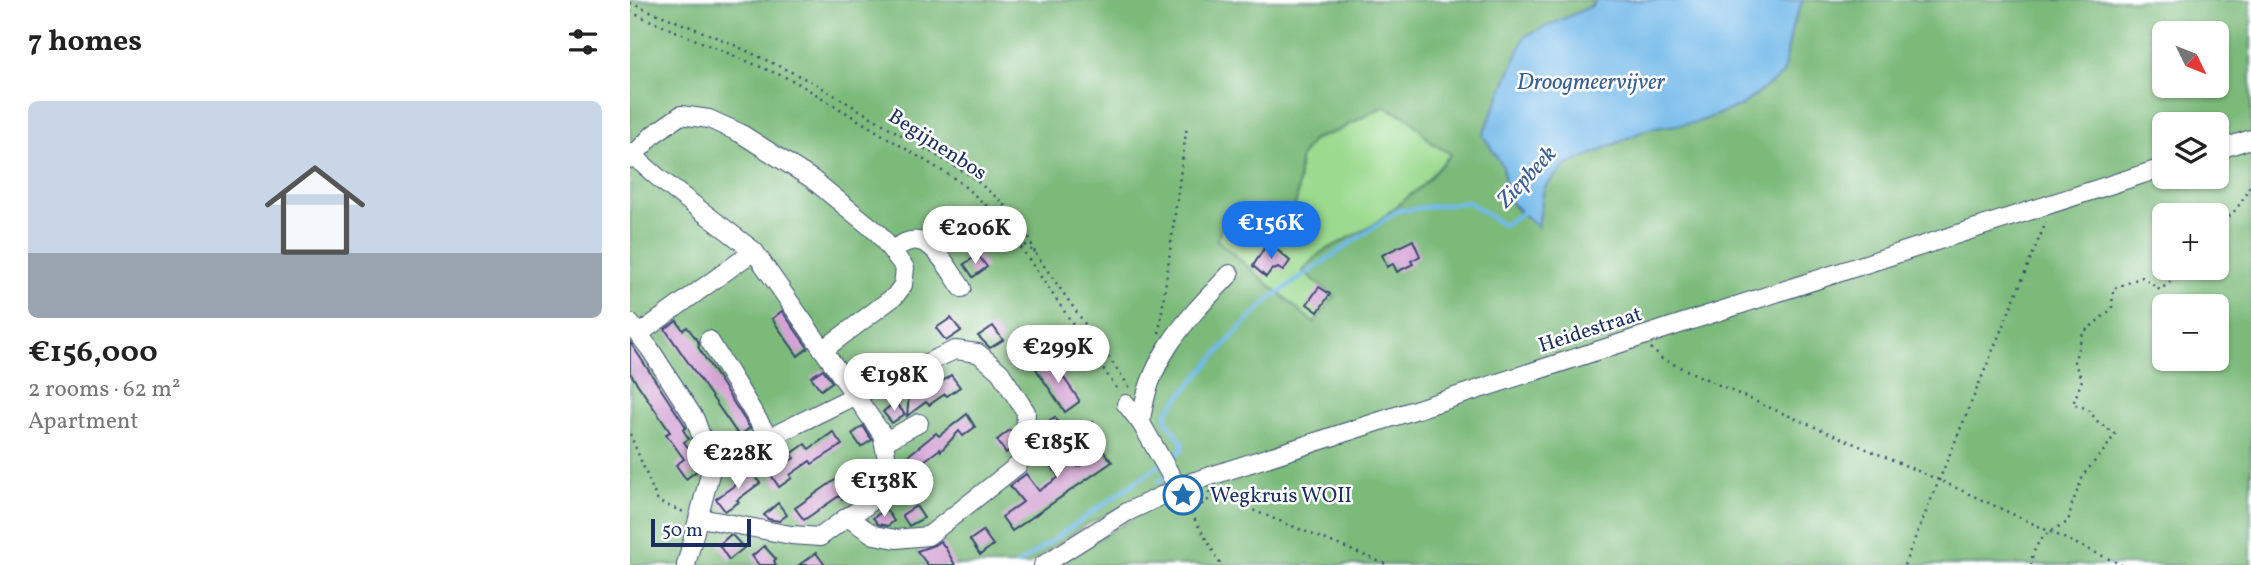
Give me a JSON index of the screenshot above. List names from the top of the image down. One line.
{"streets":{"street":["Heidestraat"],"path":["Begijnenbos"]},"water":["Droogmeervijver","Ziepbeek"],"places":{"place":["Wegkruis WOII"]},"scale_bar":"50 m","north":"bottom right","page":{"heading":"7 homes","map_buttons":["+","−"],"list":[{"name":"€156,000","note":"2 rooms · 62 m² · Apartment"}],"price":["€156K","€206K","€299K","€198K","€185K","€228K","€138K"],"scale":"50 m"}}
